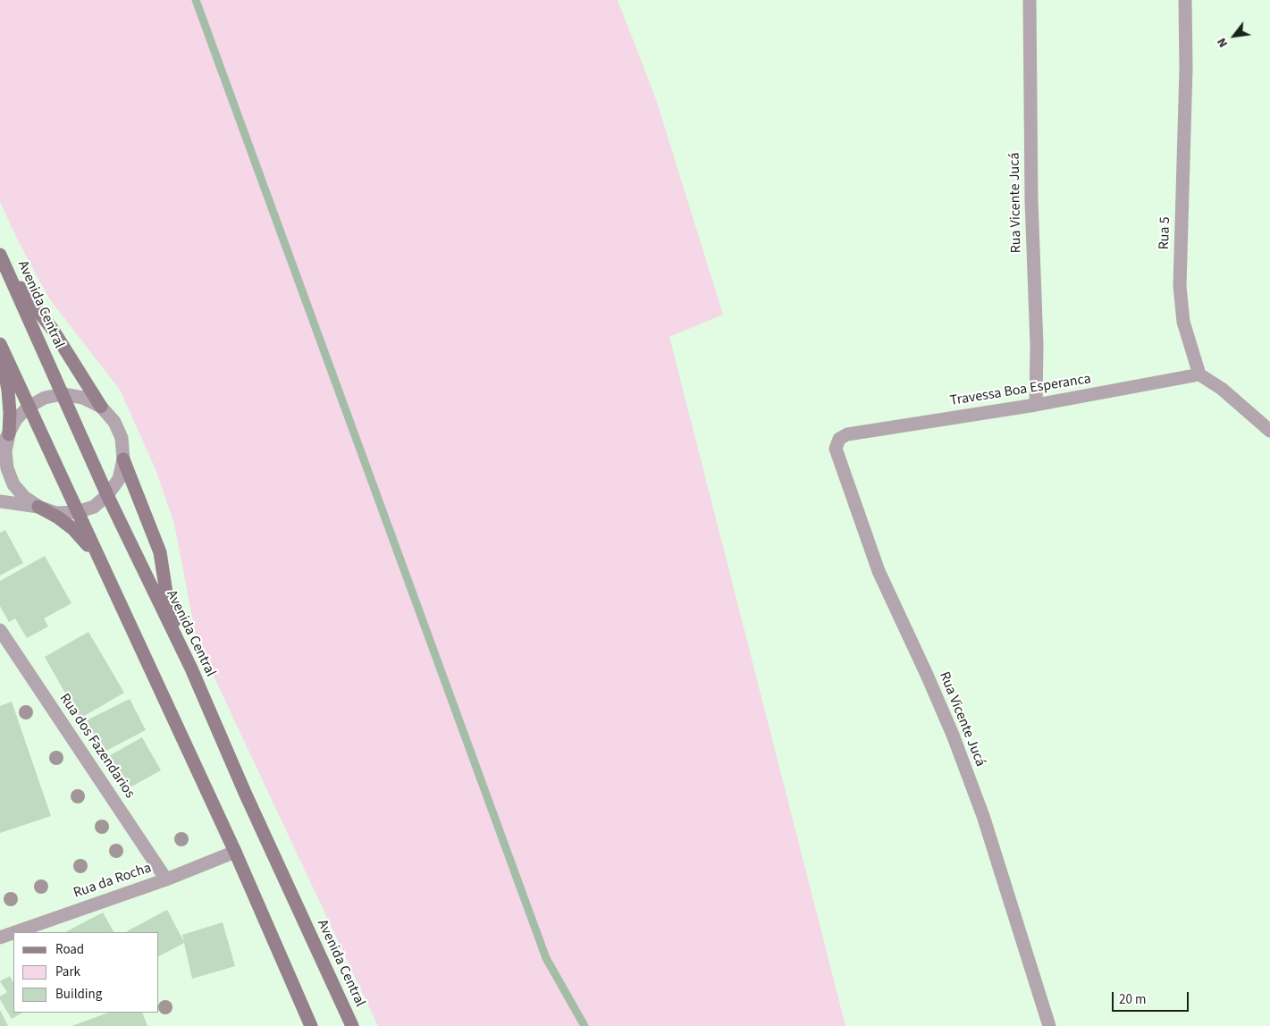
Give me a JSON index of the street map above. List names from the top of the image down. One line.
{"streets":{"main road":["Avenida Central"],"street":["Rua Vicente Jucá","Rua 5","Travessa Boa Esperanca","Rua dos Fazendarios","Rua da Rocha"]},"crossings":[["Rua Vicente Jucá","Travessa Boa Esperanca"],["Rua 5","Travessa Boa Esperanca"],["Rua dos Fazendarios","Rua da Rocha"]],"legend":["Road","Park","Building"],"scale_bar":"20 m","north":"bottom left"}
